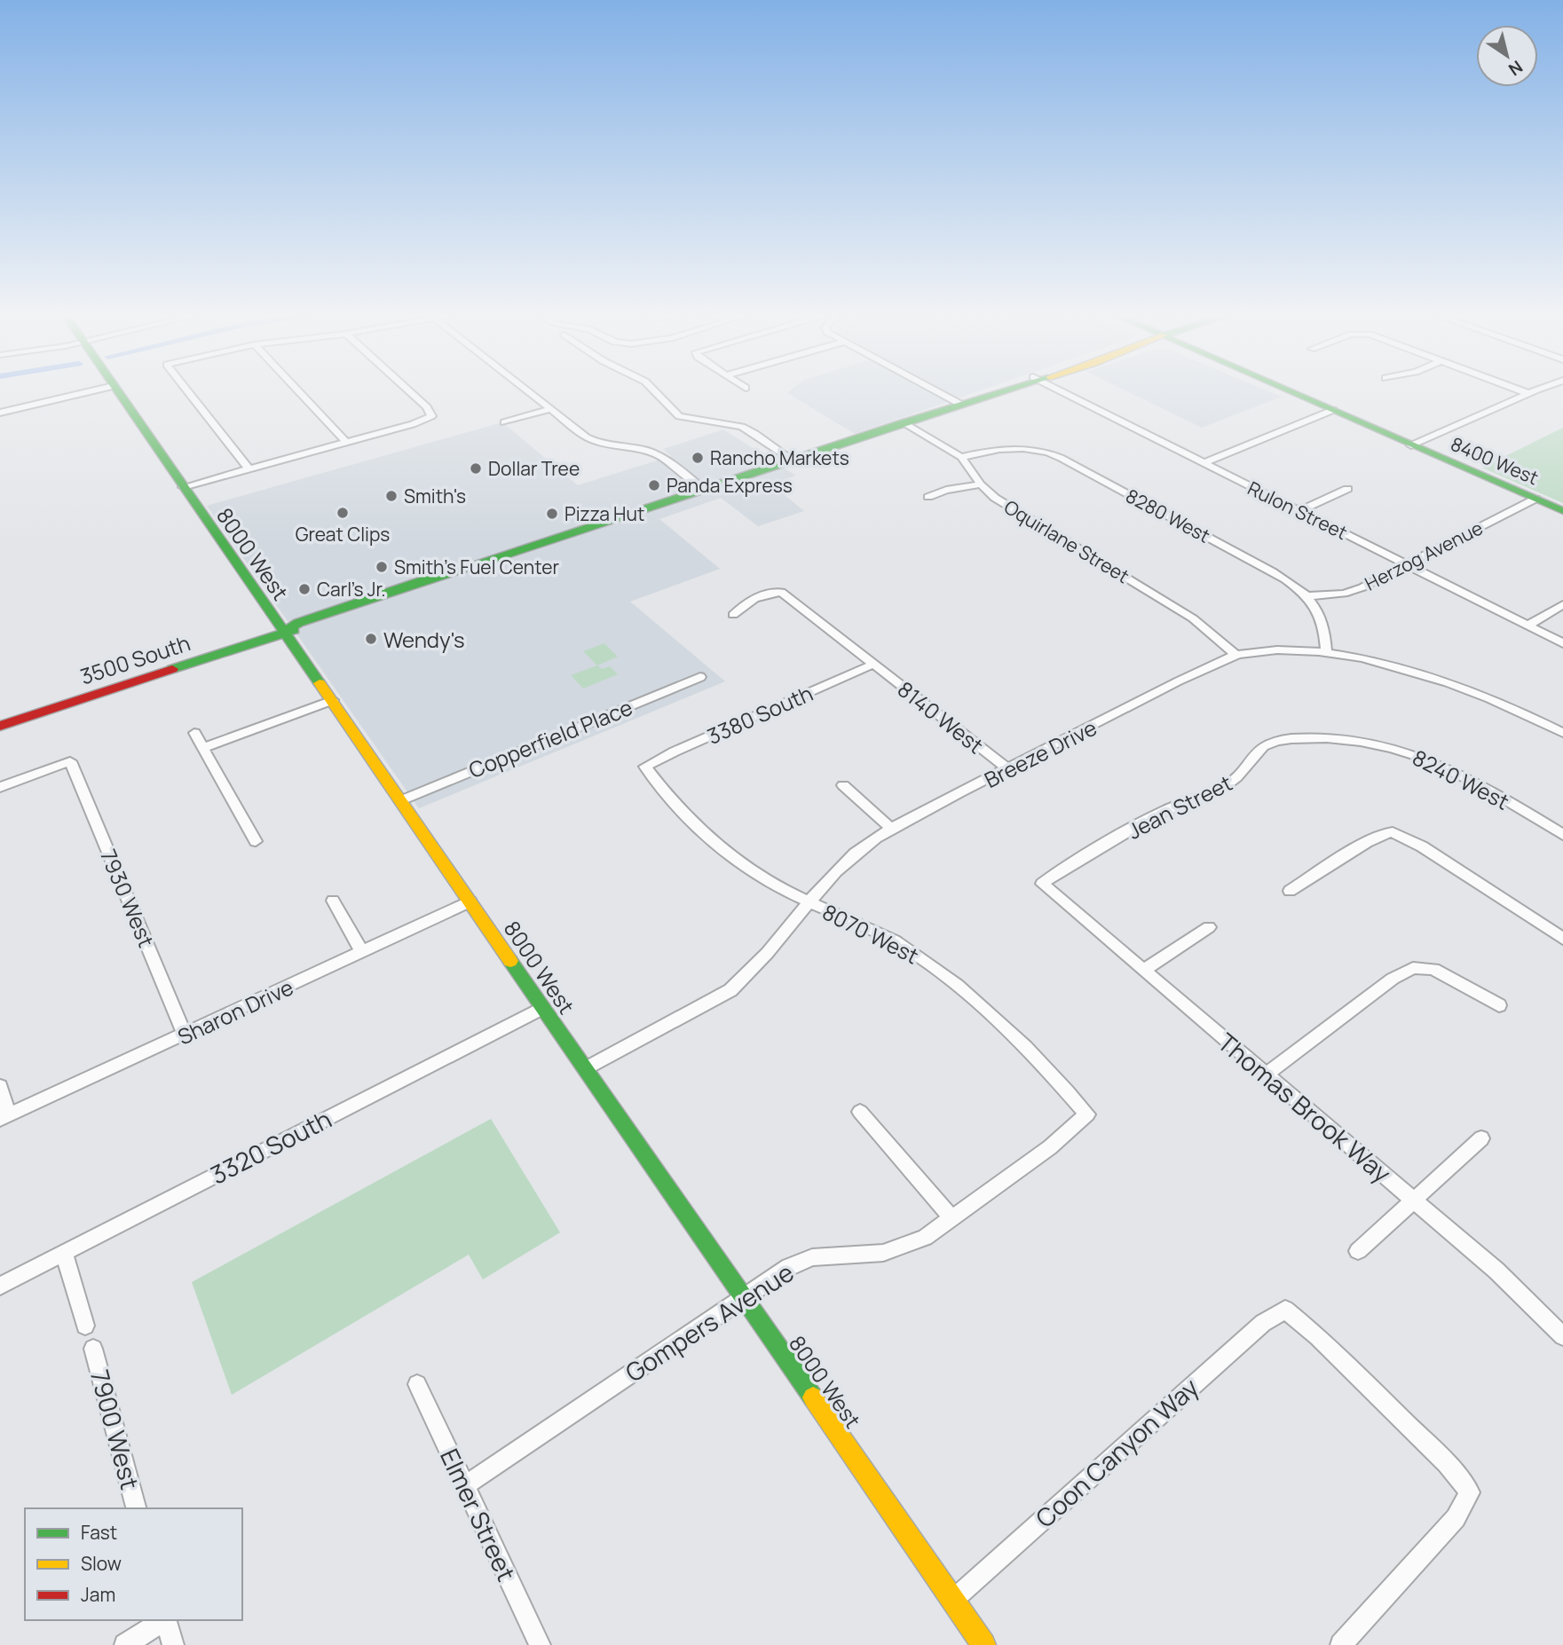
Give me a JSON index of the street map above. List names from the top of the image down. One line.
{"streets":{"main road":["8400 West","8000 West","3500 South"],"street":["Rulon Street","8280 West","Oquirlane Street","Herzog Avenue","3380 South","8140 West","Copperfield Place","Breeze Drive","8240 West","Jean Street","7930 West","8070 West","Sharon Drive","Thomas Brook Way","3320 South","Gompers Avenue","7900 West","Coon Canyon Way","Elmer Street"]},"crossings":[["8400 West","Herzog Avenue"],["Rulon Street","Herzog Avenue"],["8280 West","Oquirlane Street"],["8280 West","Herzog Avenue"],["8280 West","Breeze Drive"],["Oquirlane Street","3500 South"],["Oquirlane Street","Breeze Drive"],["8000 West","3500 South"],["8000 West","Copperfield Place"],["8000 West","Breeze Drive"],["8000 West","Sharon Drive"],["8000 West","3320 South"],["8000 West","Gompers Avenue"],["8000 West","Coon Canyon Way"],["3380 South","8140 West"],["3380 South","8070 West"],["8140 West","Breeze Drive"],["Breeze Drive","8070 West"],["8240 West","Jean Street"],["Jean Street","Thomas Brook Way"],["7930 West","Sharon Drive"],["8070 West","Gompers Avenue"],["Gompers Avenue","Elmer Street"]],"places":["Rancho Markets","Dollar Tree","Panda Express","Smith's","Great Clips","Pizza Hut","Smith's Fuel Center","Carl's Jr.","Wendy's"],"legend":["Fast","Slow","Jam"],"north":"bottom right"}
